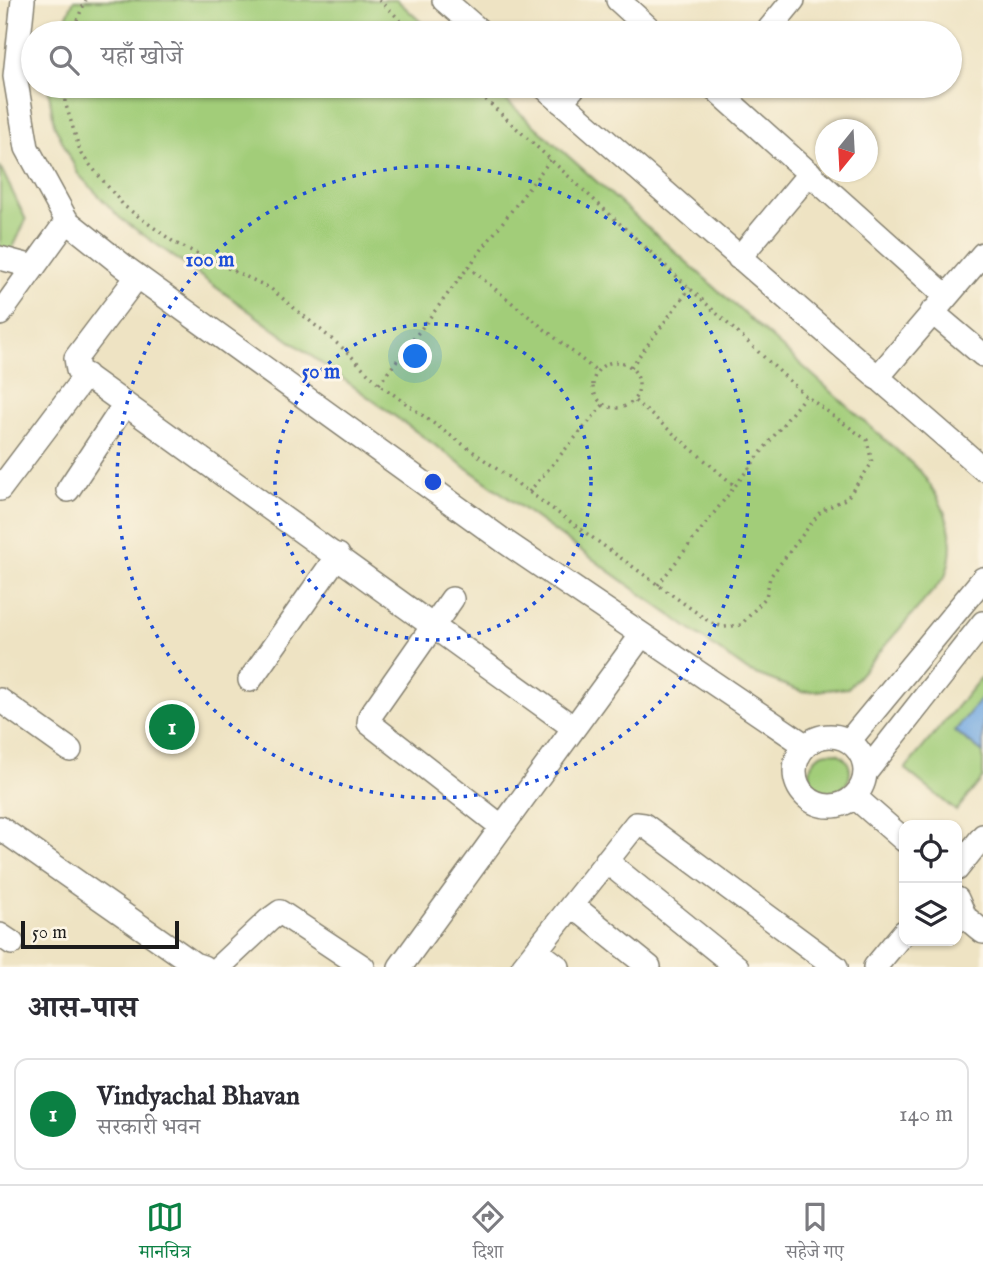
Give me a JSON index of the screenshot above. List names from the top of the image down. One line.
{"scale_bar":"50 m","north":"bottom","page":{"search":"यहाँ खोजें","pins":"1","scale":"50 m","heading":"आस-पास","list":[{"mark":"1","name":"Vindyachal Bhavan","note":"सरकारी भवन","value":"140 m"}],"nav":["मानचित्र","दिशा","सहेजे गए"]},"rings":["100 m","50 m"]}
